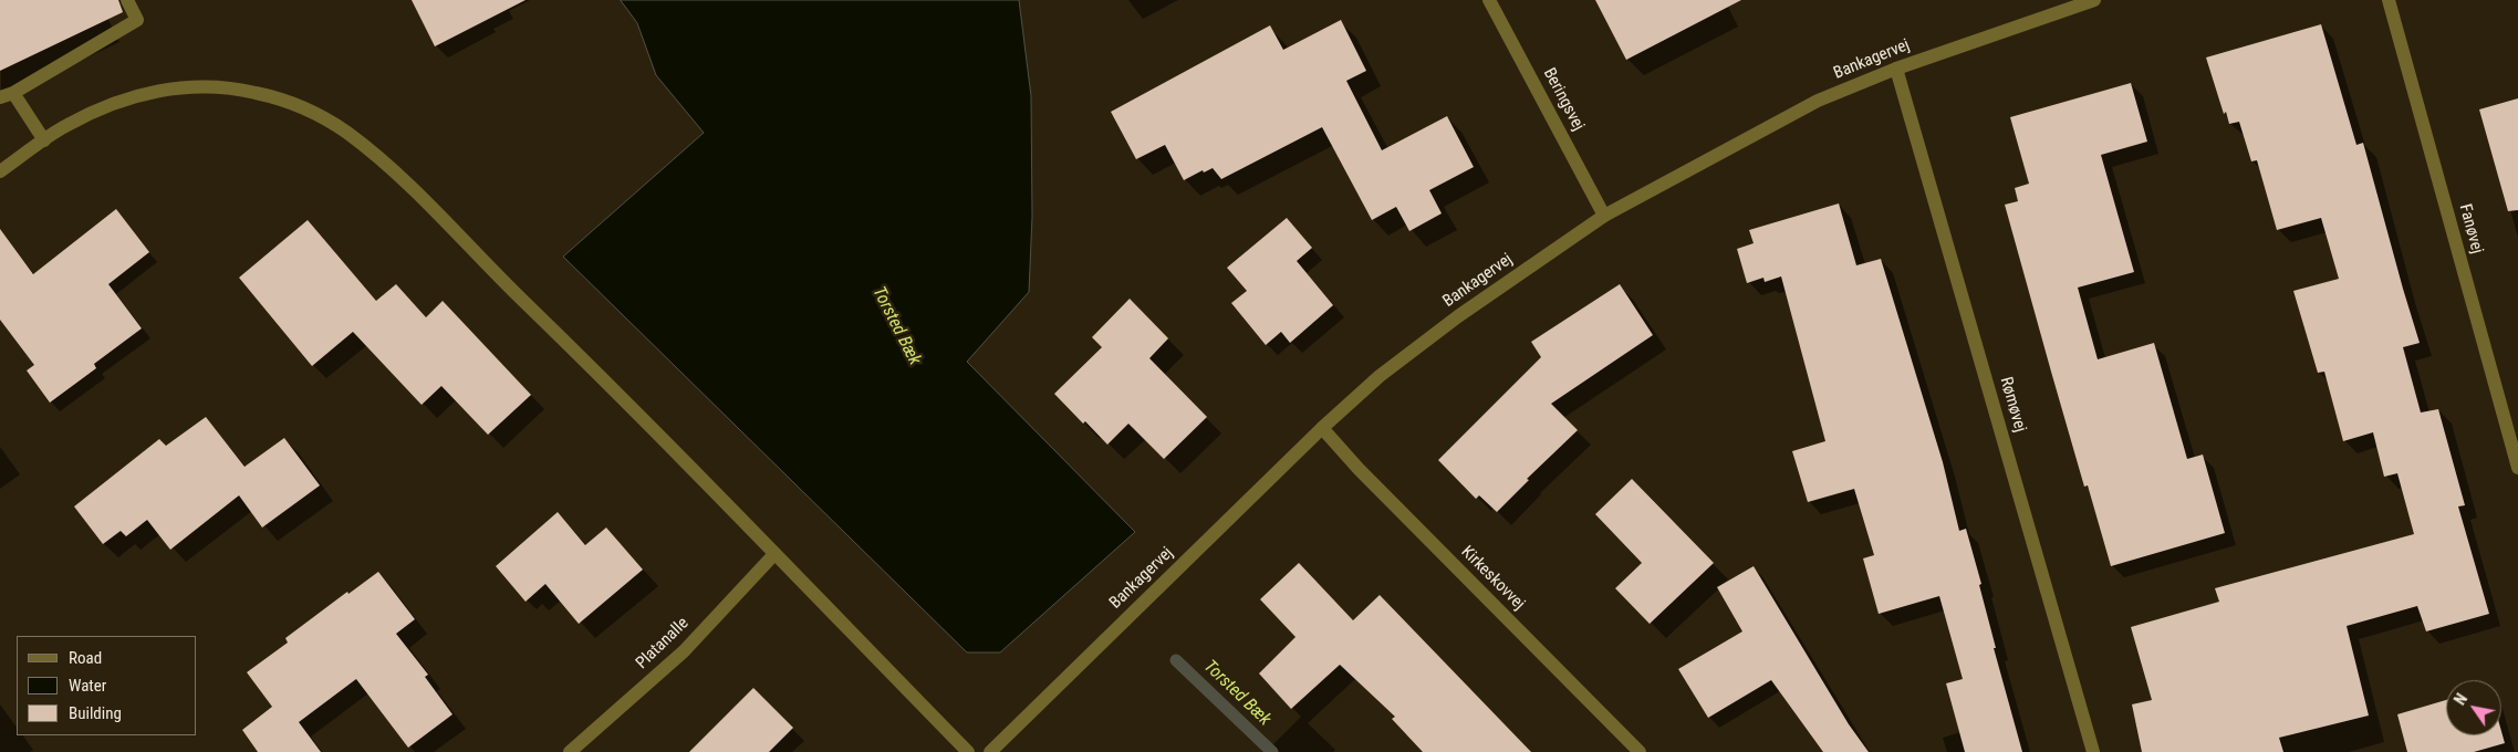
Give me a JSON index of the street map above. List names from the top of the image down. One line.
{"streets":{"street":["Bankagervej","Beringsvej","Fanøvej","Rømøvej","Kirkeskovvej","Platanalle"]},"crossings":[["Bankagervej","Beringsvej"],["Bankagervej","Rømøvej"],["Bankagervej","Kirkeskovvej"]],"water":["Torsted Bæk"],"legend":["Road","Water","Building"],"north":"top left"}
